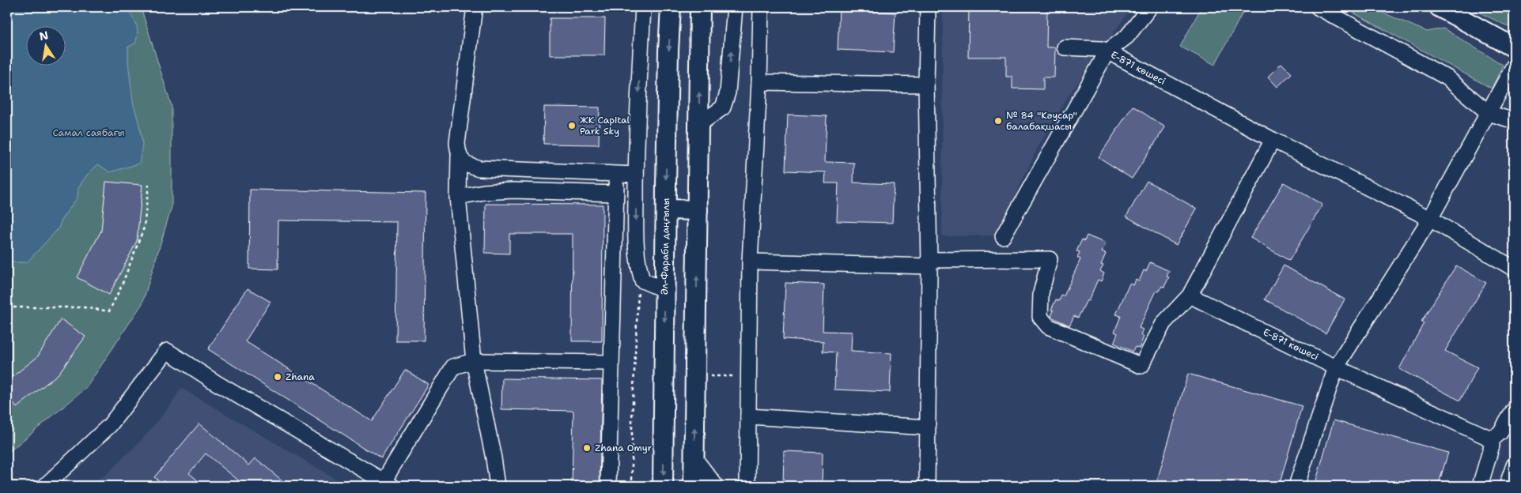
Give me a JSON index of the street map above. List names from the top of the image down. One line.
{"streets":{"main road":["Әл-Фараби даңғылы"],"street":["Е-871 көшесі"]},"parks":["Самал саябағы"],"places":["№ 84 \"Кәусар\" балабақшасы","ЖК Capital Park Sky","Zhana","Zhana Omyr"],"north":"top"}
